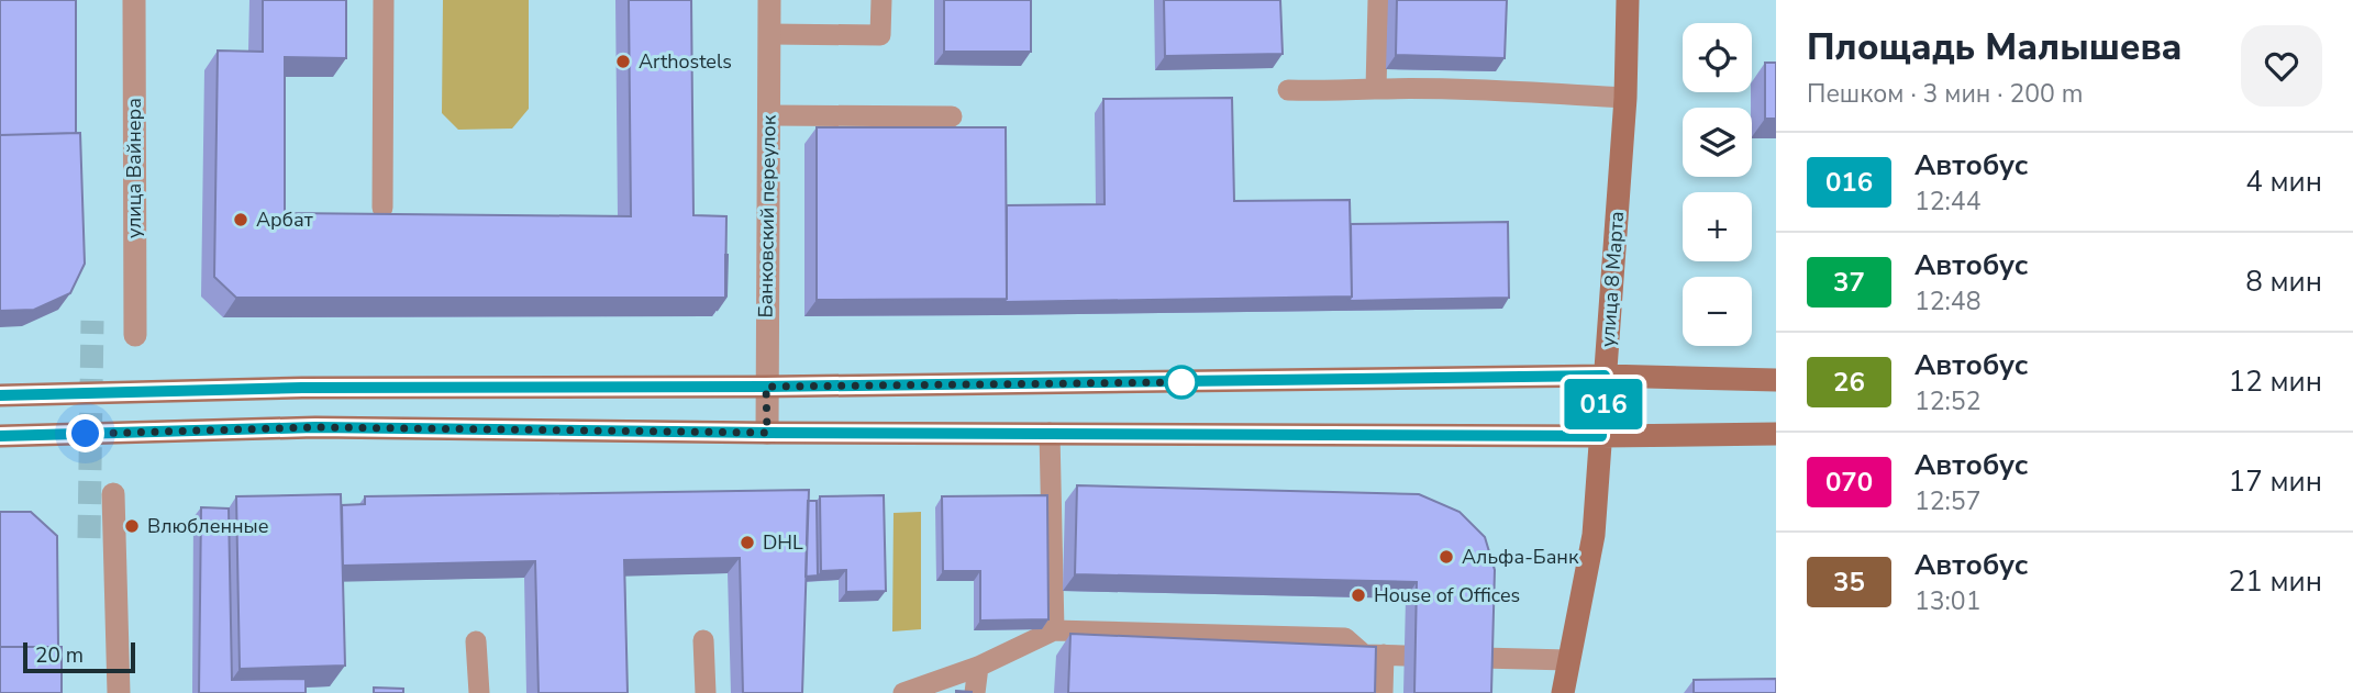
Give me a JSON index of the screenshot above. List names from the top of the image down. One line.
{"streets":{"main road":["улица 8 Марта"],"street":["улица Вайнера","Банковский переулок"]},"places":["Arthostels","Арбат","Влюбленные","DHL","Альфа-Банк","House of Offices"],"lines":["bus line 016"],"scale_bar":"20 m","page":{"on_map":"016","heading":["Площадь Малышева","Пешком · 3 мин · 200 m"],"map_buttons":["+","−"],"list":[{"mark":"016","name":"Автобус","note":"12:44","value":"4 мин"},{"mark":"37","name":"Автобус","note":"12:48","value":"8 мин"},{"mark":"26","name":"Автобус","note":"12:52","value":"12 мин"},{"mark":"070","name":"Автобус","note":"12:57","value":"17 мин"},{"mark":"35","name":"Автобус","note":"13:01","value":"21 мин"}],"scale":"20 m"}}
